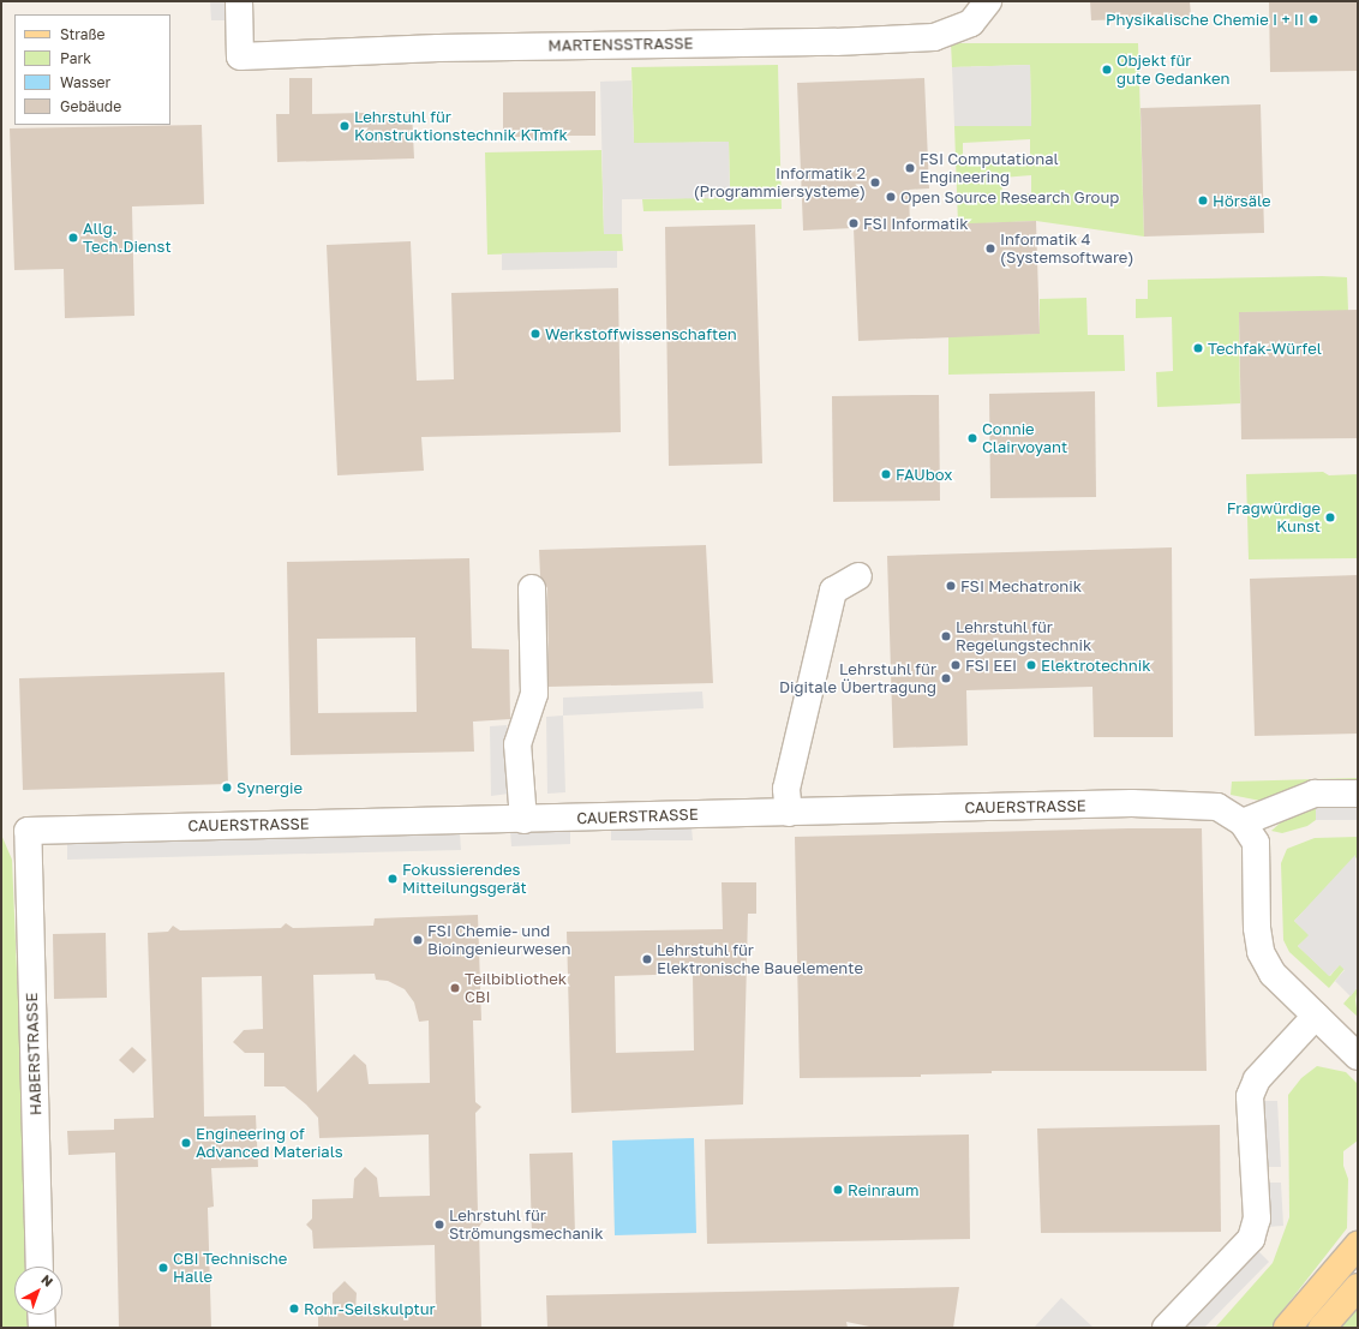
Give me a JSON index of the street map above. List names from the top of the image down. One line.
{"streets":{"street":["MARTENSSTRASSE","CAUERSTRASSE","HABERSTRASSE"]},"crossings":[["CAUERSTRASSE","HABERSTRASSE"]],"places":["Physikalische Chemie I + II","Objekt für gute Gedanken","Lehrstuhl für Konstruktionstechnik KTmfk","FSI Computational Engineering","Informatik 2 (Programmiersysteme)","Open Source Research Group","Hörsäle","FSI Informatik","Allg. Tech.Dienst","Informatik 4 (Systemsoftware)","Werkstoffwissenschaften","Techfak-Würfel","Connie Clairvoyant","FAUbox","Fragwürdige Kunst","FSI Mechatronik","Lehrstuhl für Regelungstechnik","FSI EEI","Elektrotechnik","Lehrstuhl für Digitale Übertragung","Synergie","Fokussierendes Mitteilungsgerät","FSI Chemie- und Bioingenieurwesen","Lehrstuhl für Elektronische Bauelemente","Teilbibliothek CBI","Engineering of Advanced Materials","Reinraum","Lehrstuhl für Strömungsmechanik","CBI Technische Halle","Rohr-Seilskulptur"],"legend":["Straße","Park","Wasser","Gebäude"],"north":"top right"}
